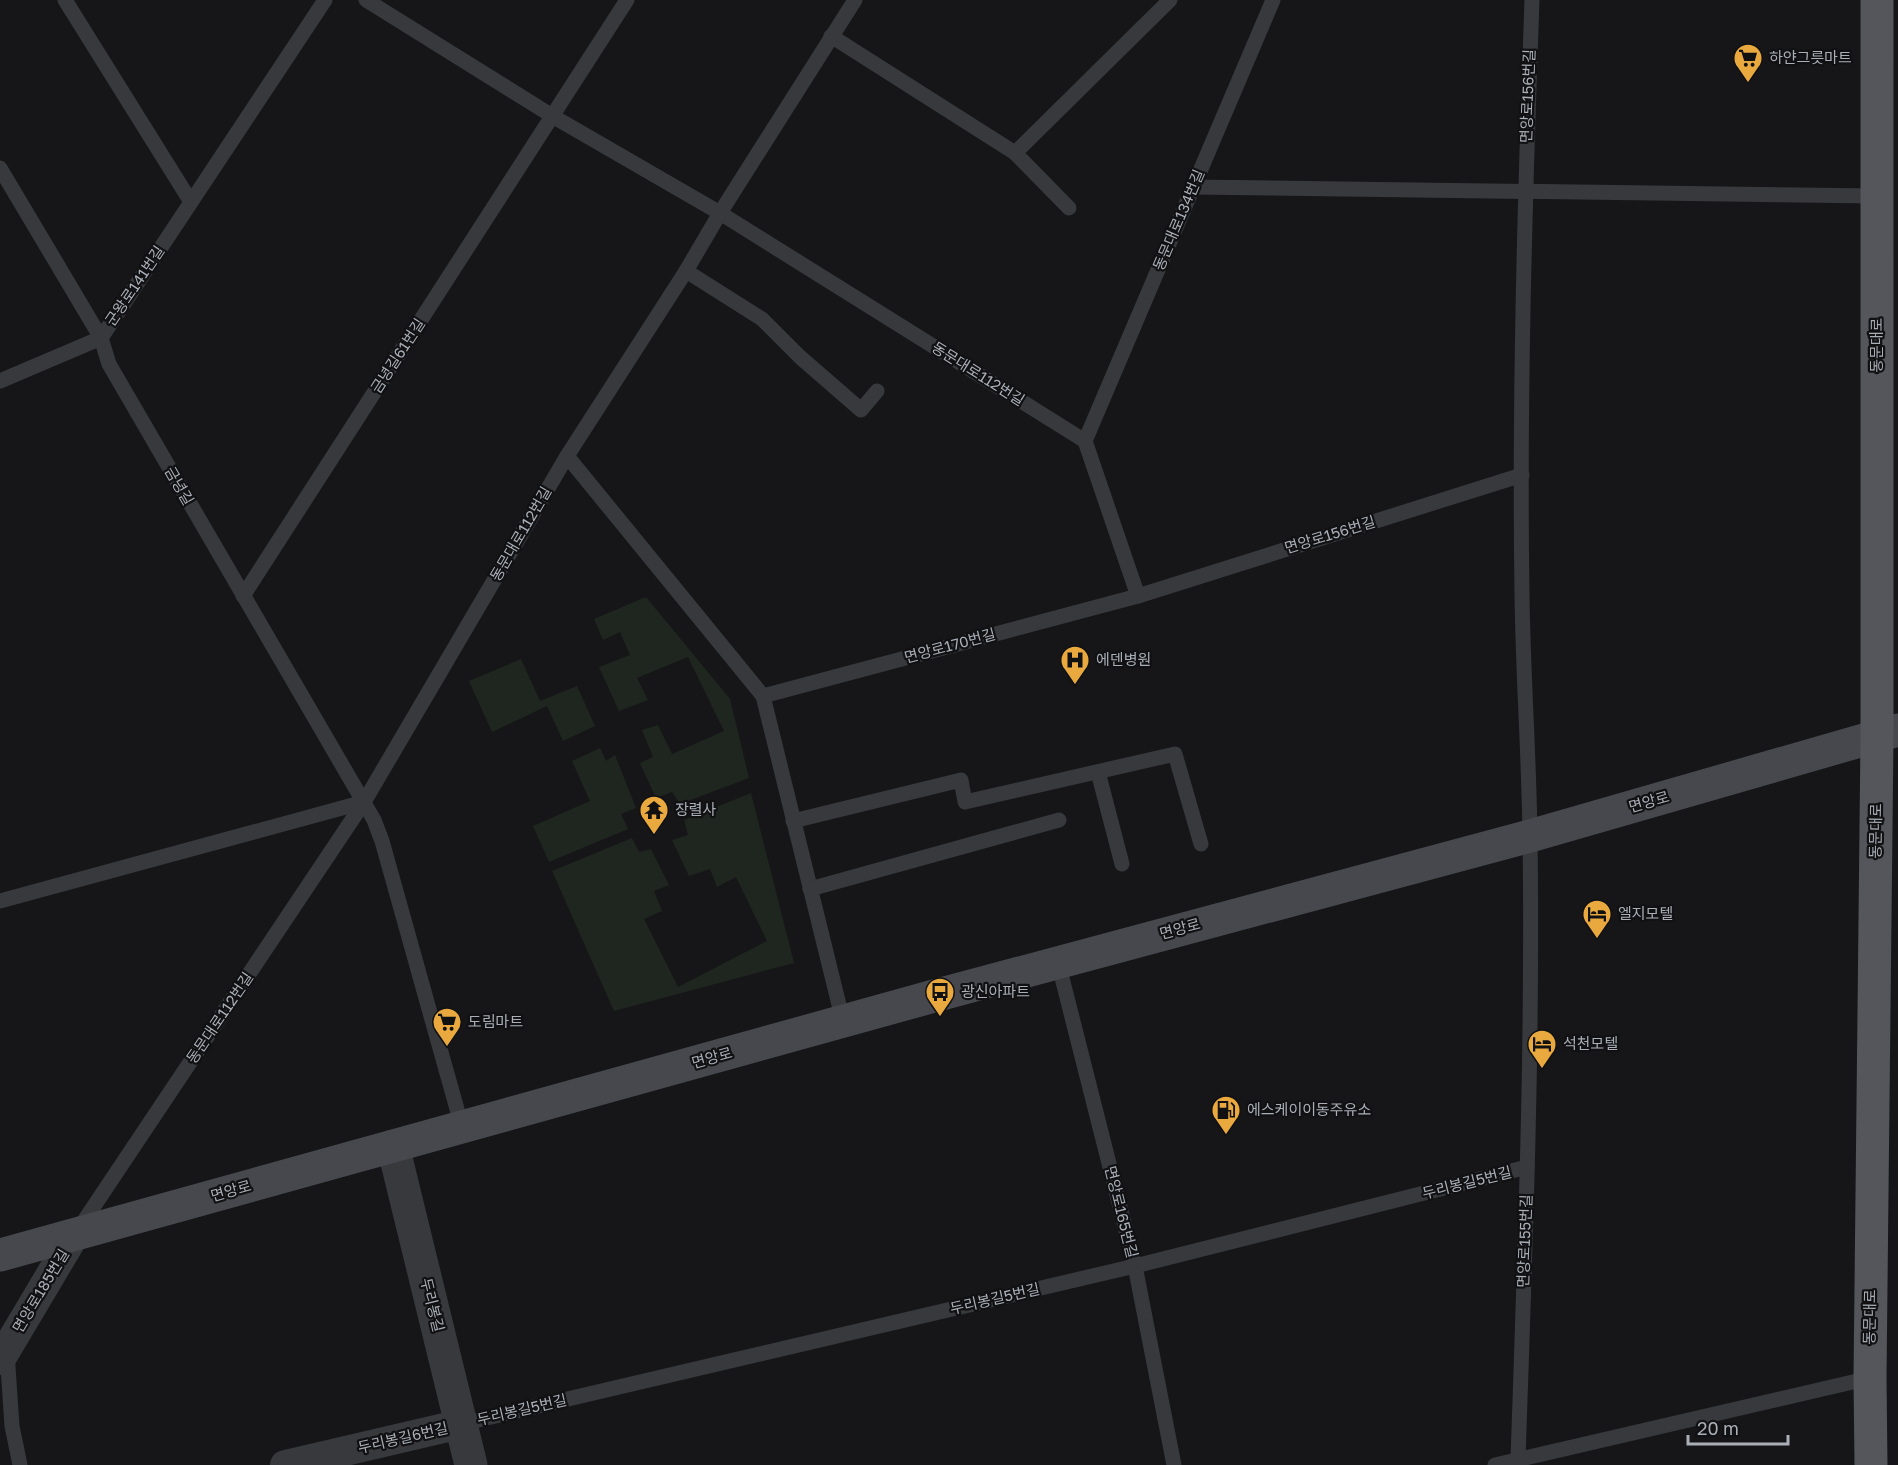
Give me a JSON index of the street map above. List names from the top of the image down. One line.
{"streets":{"main road":["동문대로","면앙로"],"street":["면앙로185번길","두리봉길","두리봉길6번길"],"lane":["면앙로156번길","동문대로134번길","군왕로141번길","금녕길61번길","동문대로112번길","금녕길","면앙로170번길","두리봉길5번길","면앙로165번길","면앙로155번길"]},"crossings":[["면앙로156번길","면앙로170번길"],["면앙로156번길","면앙로"],["면앙로156번길","면앙로155번길"],["동문대로134번길","동문대로112번길"],["군왕로141번길","금녕길"],["동문대로","면앙로"],["금녕길61번길","금녕길"],["동문대로112번길","금녕길"],["동문대로112번길","면앙로"],["동문대로112번길","면앙로185번길"],["면앙로","면앙로165번길"],["면앙로","면앙로155번길"],["면앙로","면앙로185번길"],["면앙로","두리봉길"],["두리봉길5번길","면앙로165번길"],["두리봉길5번길","면앙로155번길"],["두리봉길5번길","두리봉길"],["두리봉길5번길","두리봉길6번길"],["두리봉길","두리봉길6번길"]],"places":{"supermarket":["하얀그릇마트","도림마트"],"hospital":["에덴병원"],"temple":["장렬사"],"hotel":["엘지모텔","석천모텔"],"bus stop":["광신아파트"],"fuel station":["에스케이이동주유소"]},"scale_bar":"20 m"}
